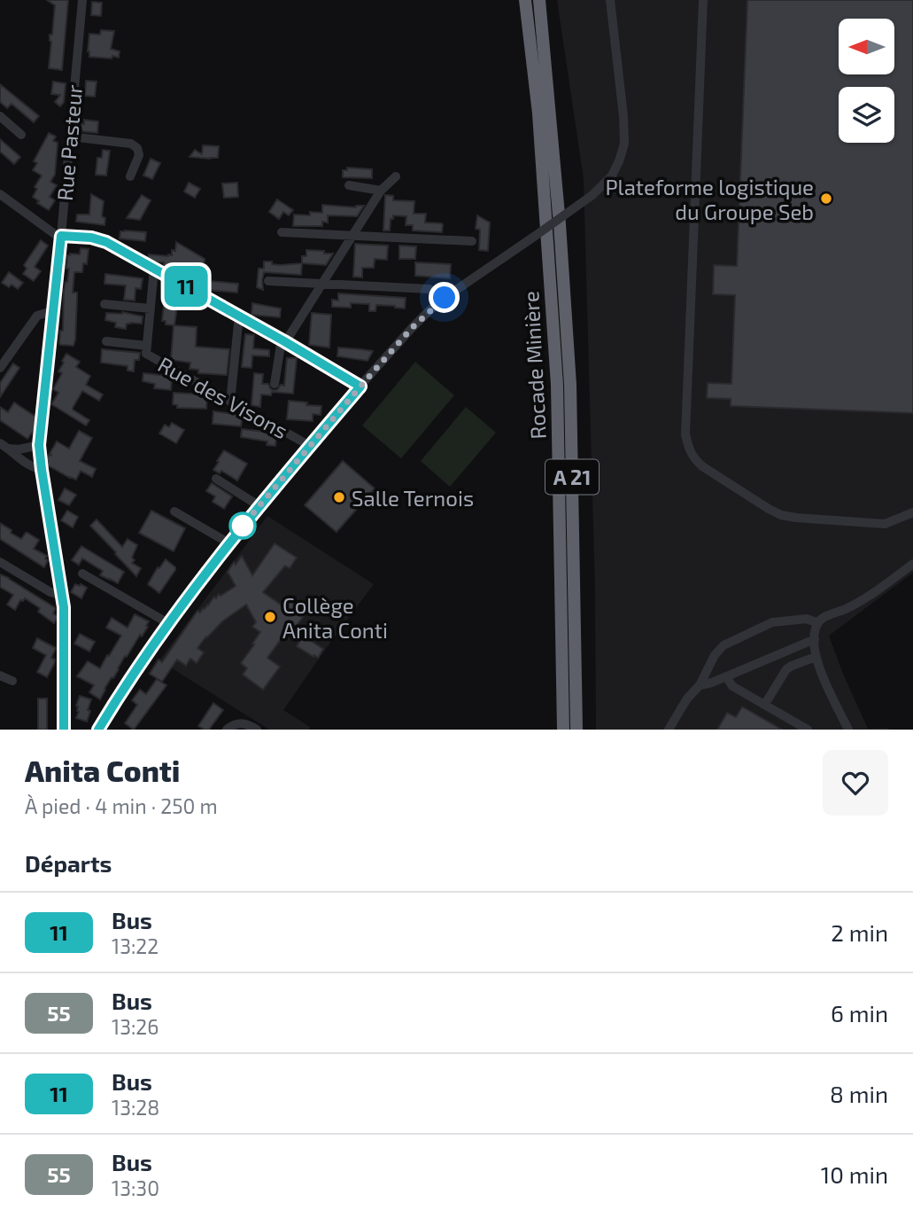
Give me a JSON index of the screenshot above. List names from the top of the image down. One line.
{"streets":{"highway":["Rocade Minière","A 21"],"street":["Rue Pasteur","Rue des Visons"]},"places":["Plateforme logistique du Groupe Seb","Salle Ternois","Collège Anita Conti"],"lines":["bus line 11"],"north":"left","page":{"on_map":"11","heading":[["Anita Conti","À pied · 4 min · 250 m"],"Départs"],"list":[{"mark":"11","name":"Bus","note":"13:22","value":"2 min"},{"mark":"55","name":"Bus","note":"13:26","value":"6 min"},{"mark":"11","name":"Bus","note":"13:28","value":"8 min"},{"mark":"55","name":"Bus","note":"13:30","value":"10 min"}]}}
